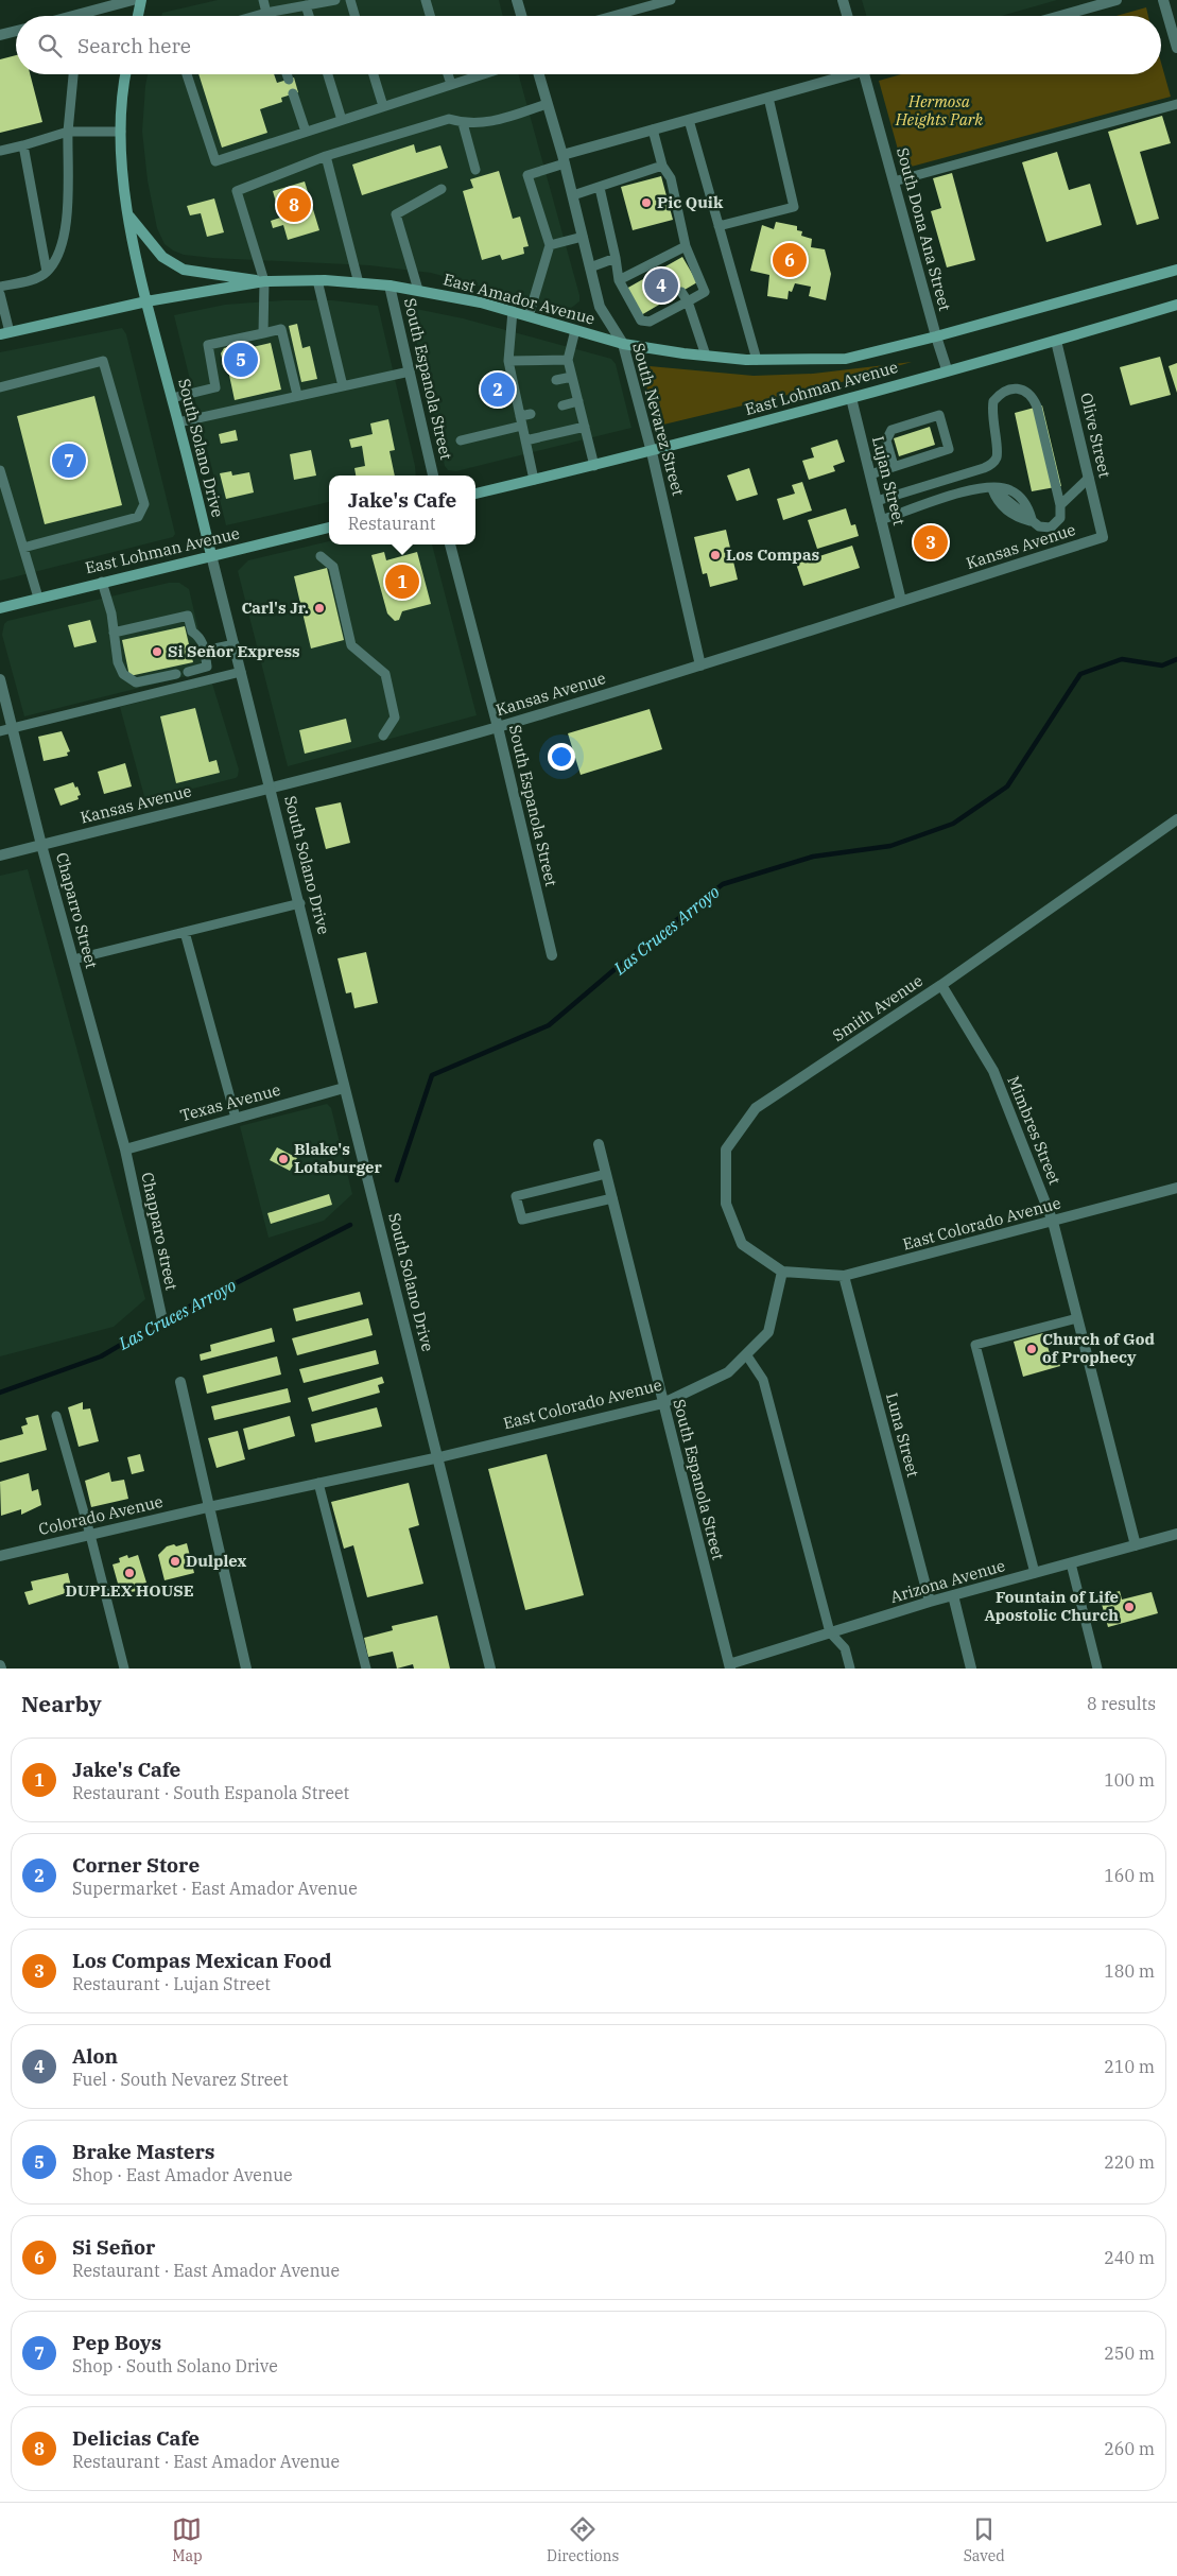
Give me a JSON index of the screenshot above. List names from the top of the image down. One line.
{"streets":{"main road":["East Amador Avenue","East Lohman Avenue","South Solano Drive"],"street":["South Dona Ana Street","South Espanola Street","South Nevarez Street","Olive Street","Lujan Street","Kansas Avenue","Chaparro Street","Smith Avenue","Texas Avenue","Mimbres Street","East Colorado Avenue","Chapparo street","Luna Street","Colorado Avenue","Arizona Avenue"]},"crossings":[["South Dona Ana Street","East Amador Avenue"],["South Dona Ana Street","East Lohman Avenue"],["East Amador Avenue","South Espanola Street"],["East Amador Avenue","South Nevarez Street"],["East Amador Avenue","South Solano Drive"],["South Espanola Street","Kansas Avenue"],["South Espanola Street","East Colorado Avenue"],["South Espanola Street","Arizona Avenue"],["East Lohman Avenue","South Nevarez Street"],["East Lohman Avenue","Olive Street"],["East Lohman Avenue","South Solano Drive"],["East Lohman Avenue","Lujan Street"],["South Nevarez Street","Kansas Avenue"],["Olive Street","Kansas Avenue"],["South Solano Drive","Kansas Avenue"],["South Solano Drive","Texas Avenue"],["South Solano Drive","East Colorado Avenue"],["Lujan Street","Kansas Avenue"],["Kansas Avenue","Chaparro Street"],["Chaparro Street","Texas Avenue"],["Chaparro Street","Chapparo street"],["Smith Avenue","Mimbres Street"],["Smith Avenue","East Colorado Avenue"],["Texas Avenue","Chapparo street"],["Mimbres Street","East Colorado Avenue"],["Mimbres Street","Arizona Avenue"],["East Colorado Avenue","Luna Street"],["East Colorado Avenue","Colorado Avenue"],["Luna Street","Arizona Avenue"]],"water":["Las Cruces Arroyo"],"parks":["Hermosa Heights Park"],"places":["Pic Quik","Los Compas","Carl's Jr.","Si Señor Express","Blake's Lotaburger","Church of God of Prophecy","Dulplex","DUPLEX HOUSE","Fountain of Life Apostolic Church"],"page":{"search":"Search here","pins":["8","6","4","5","2","7","3","1"],"popup":["Jake's Cafe","Restaurant"],"heading":["Nearby","8 results"],"list":[{"mark":"1","name":"Jake's Cafe","note":"Restaurant · South Espanola Street","value":"100 m"},{"mark":"2","name":"Corner Store","note":"Supermarket · East Amador Avenue","value":"160 m"},{"mark":"3","name":"Los Compas Mexican Food","note":"Restaurant · Lujan Street","value":"180 m"},{"mark":"4","name":"Alon","note":"Fuel · South Nevarez Street","value":"210 m"},{"mark":"5","name":"Brake Masters","note":"Shop · East Amador Avenue","value":"220 m"},{"mark":"6","name":"Si Señor","note":"Restaurant · East Amador Avenue","value":"240 m"},{"mark":"7","name":"Pep Boys","note":"Shop · South Solano Drive","value":"250 m"},{"mark":"8","name":"Delicias Cafe","note":"Restaurant · East Amador Avenue","value":"260 m"}],"nav":["Map","Directions","Saved"]}}
